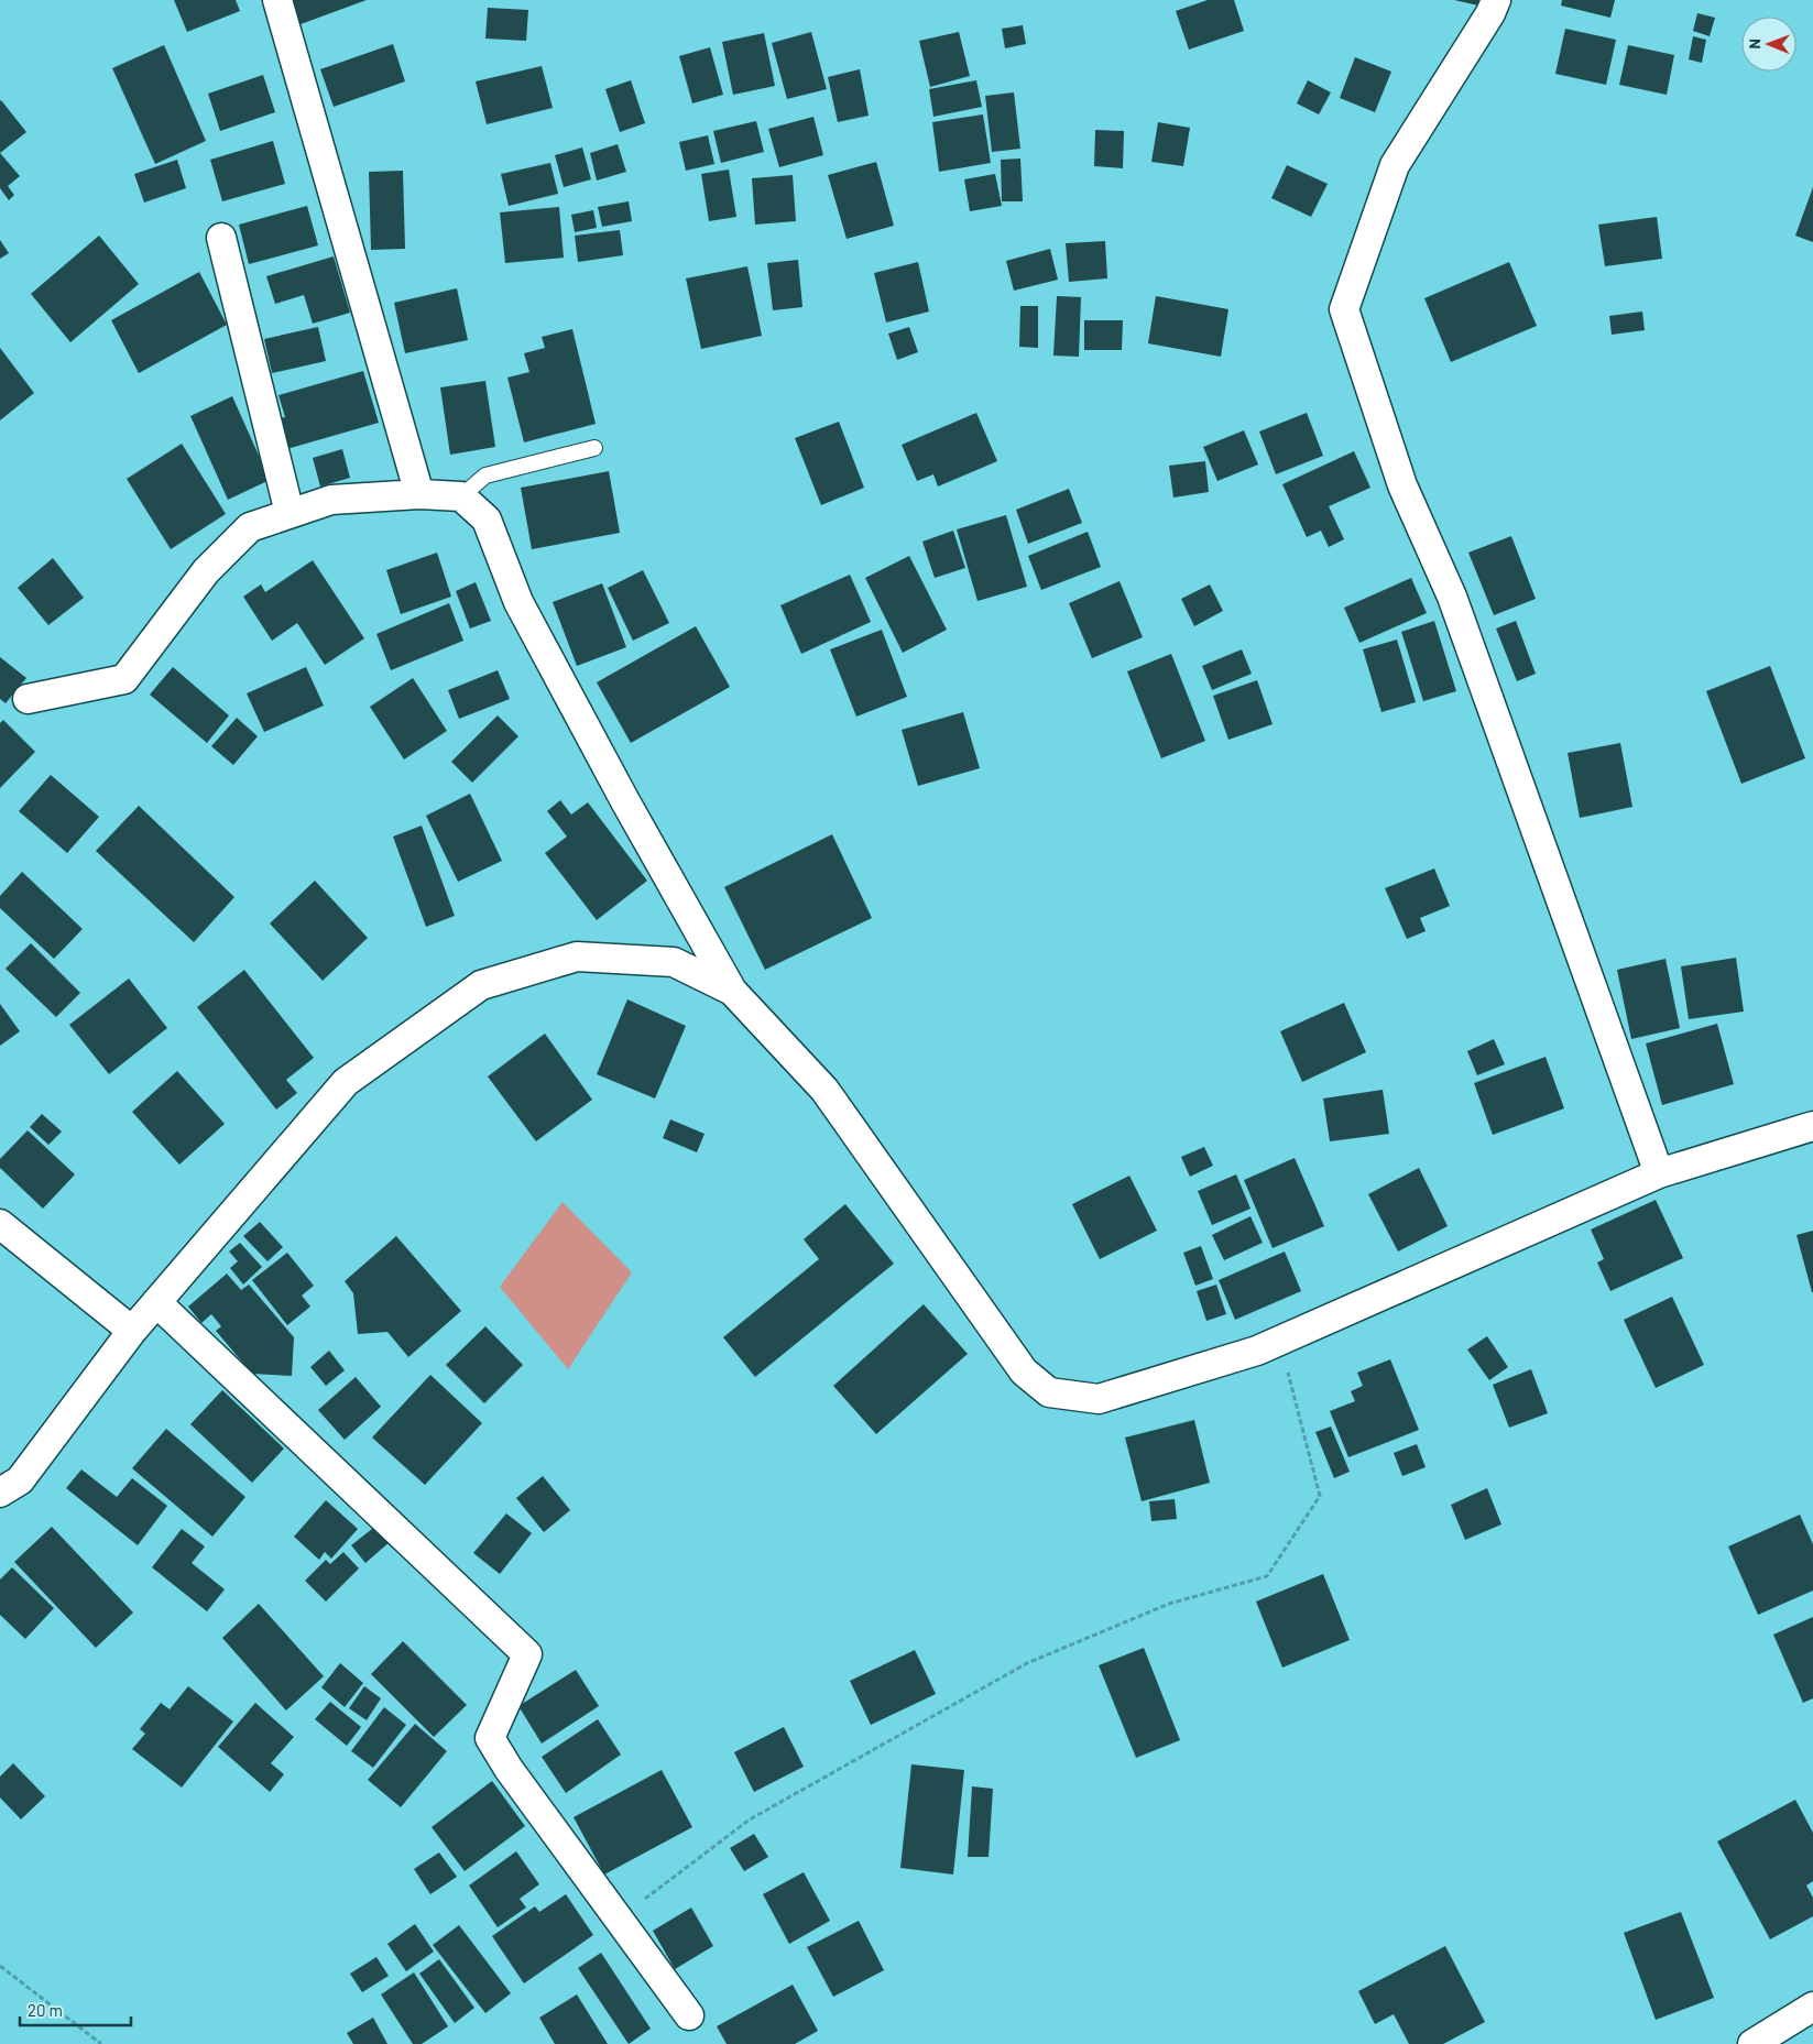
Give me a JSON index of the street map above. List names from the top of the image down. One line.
{"scale_bar":"20 m","north":"left"}
